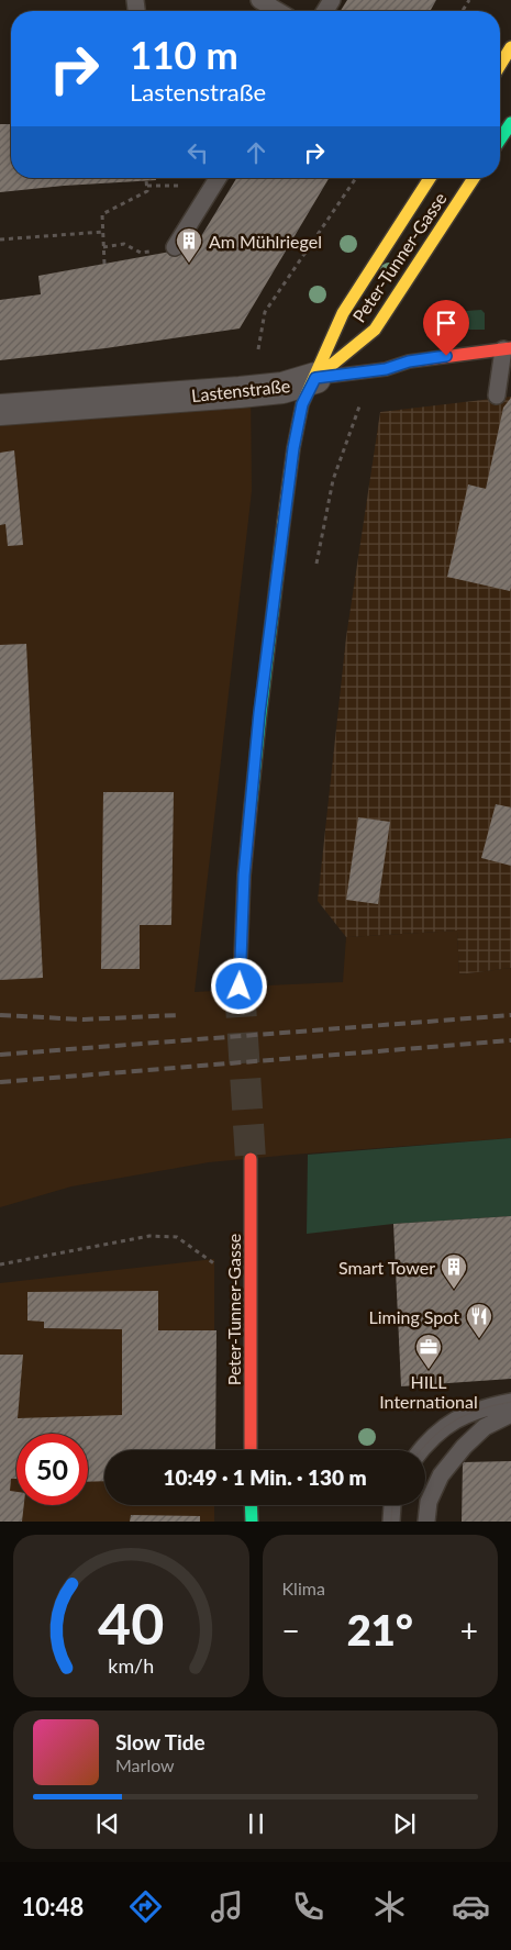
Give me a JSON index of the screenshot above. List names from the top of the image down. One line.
{"streets":{"main road":["Peter-Tunner-Gasse","Lastenstraße"]},"crossings":[["Peter-Tunner-Gasse","Lastenstraße"]],"places":{"building":["Am Mühlriegel","Smart Tower"],"restaurant":["Liming Spot"],"office":["HILL International"]},"page":{"turn":["110 m","Lastenstraße"],"limit":"50","trip":"10:49 · 1 Min. · 130 m","tile":"Klima","heat":["−","21°","+"],"song":["Slow Tide","Marlow"],"tabs":"10:48","gauge":["40","km/h"]}}
